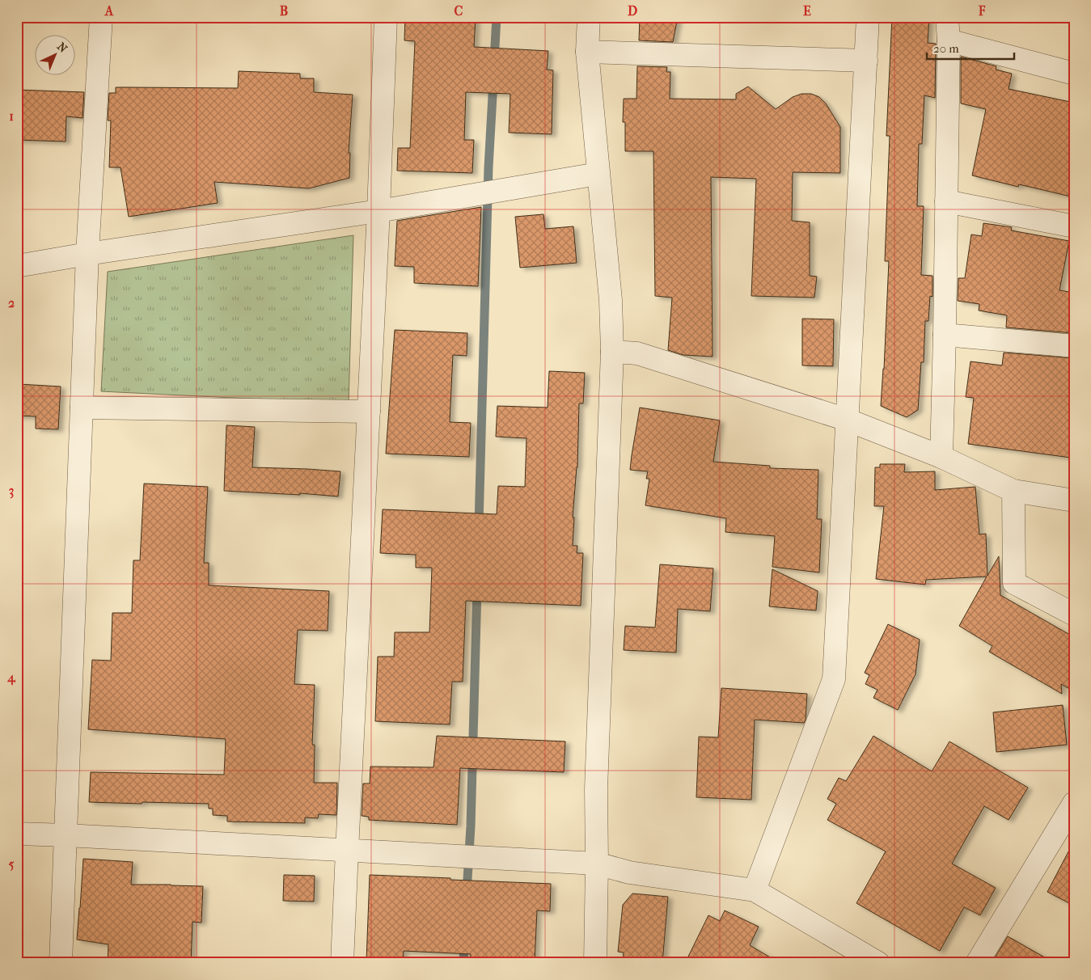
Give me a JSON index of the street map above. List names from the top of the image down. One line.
{"scale_bar":"20 m","north":"top right","grid":{"columns":["A","B","C","D","E","F"],"rows":["1","2","3","4","5"]}}
